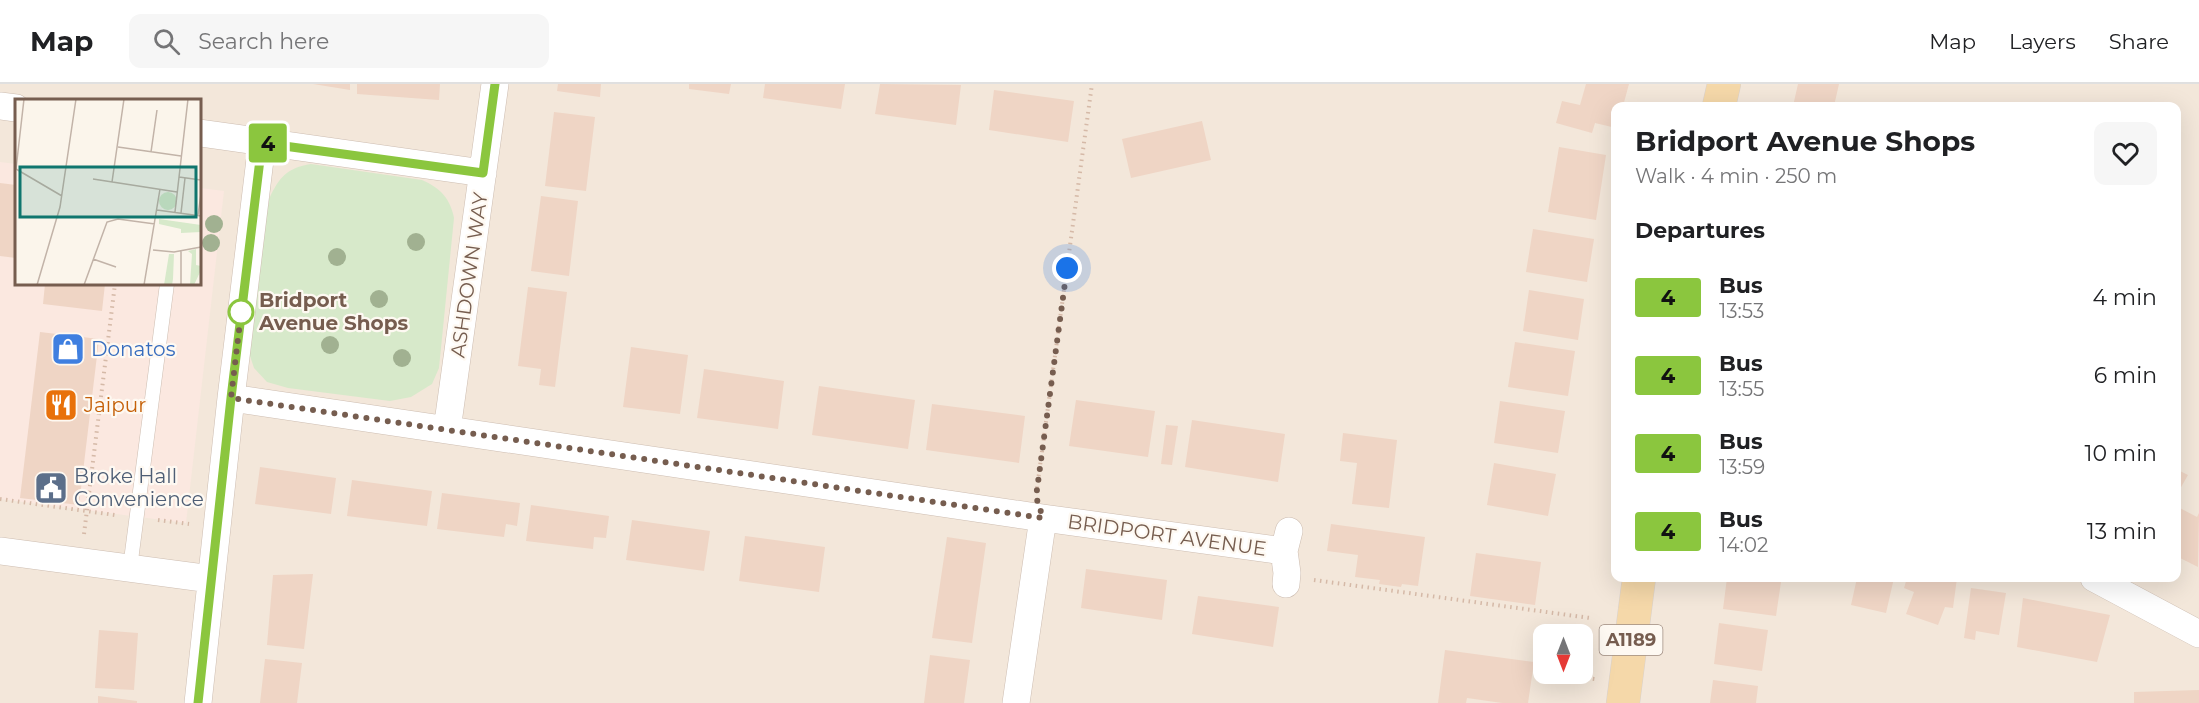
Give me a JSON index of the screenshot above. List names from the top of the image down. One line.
{"streets":{"main road":["A1189"],"street":["ASHDOWN WAY","BRIDPORT AVENUE"]},"crossings":[["ASHDOWN WAY","BRIDPORT AVENUE"]],"places":{"other":["Bridport Avenue Shops"],"shop":["Donatos"],"restaurant":["Jaipur"],"public building":["Broke Hall Convenience"]},"lines":["bus line 4"],"north":"bottom","page":{"header":"Map","search":"Search here","nav":["Map","Layers","Share"],"on_map":"4","heading":[["Bridport Avenue Shops","Walk · 4 min · 250 m"],"Departures"],"list":[{"mark":"4","name":"Bus","note":"13:53","value":"4 min"},{"mark":"4","name":"Bus","note":"13:55","value":"6 min"},{"mark":"4","name":"Bus","note":"13:59","value":"10 min"},{"mark":"4","name":"Bus","note":"14:02","value":"13 min"}]}}
